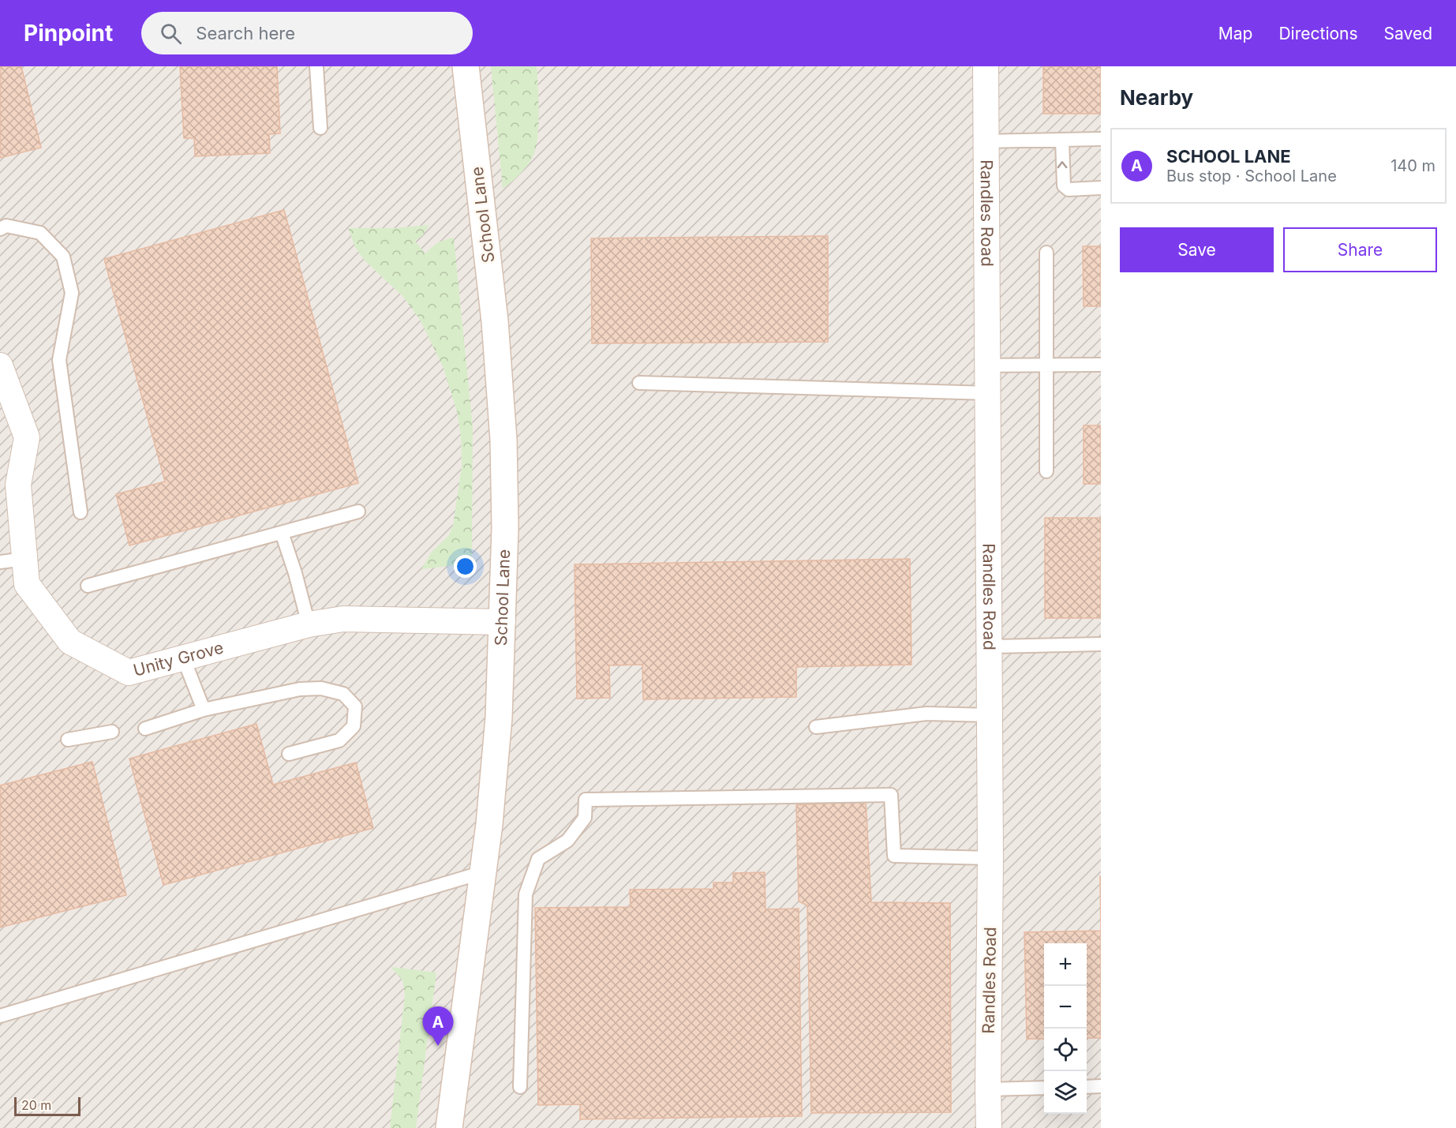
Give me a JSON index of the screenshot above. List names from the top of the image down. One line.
{"streets":{"main road":["School Lane"],"street":["Randles Road","Unity Grove"]},"crossings":[["School Lane","Unity Grove"]],"scale_bar":"20 m","page":{"header":"Pinpoint","search":"Search here","nav":["Map","Directions","Saved"],"heading":"Nearby","list":[{"mark":"A","name":"SCHOOL LANE","note":"Bus stop · School Lane","value":"140 m"}],"buttons":["Save","Share"],"map_buttons":["+","−"],"pins":"A","scale":"20 m"}}
